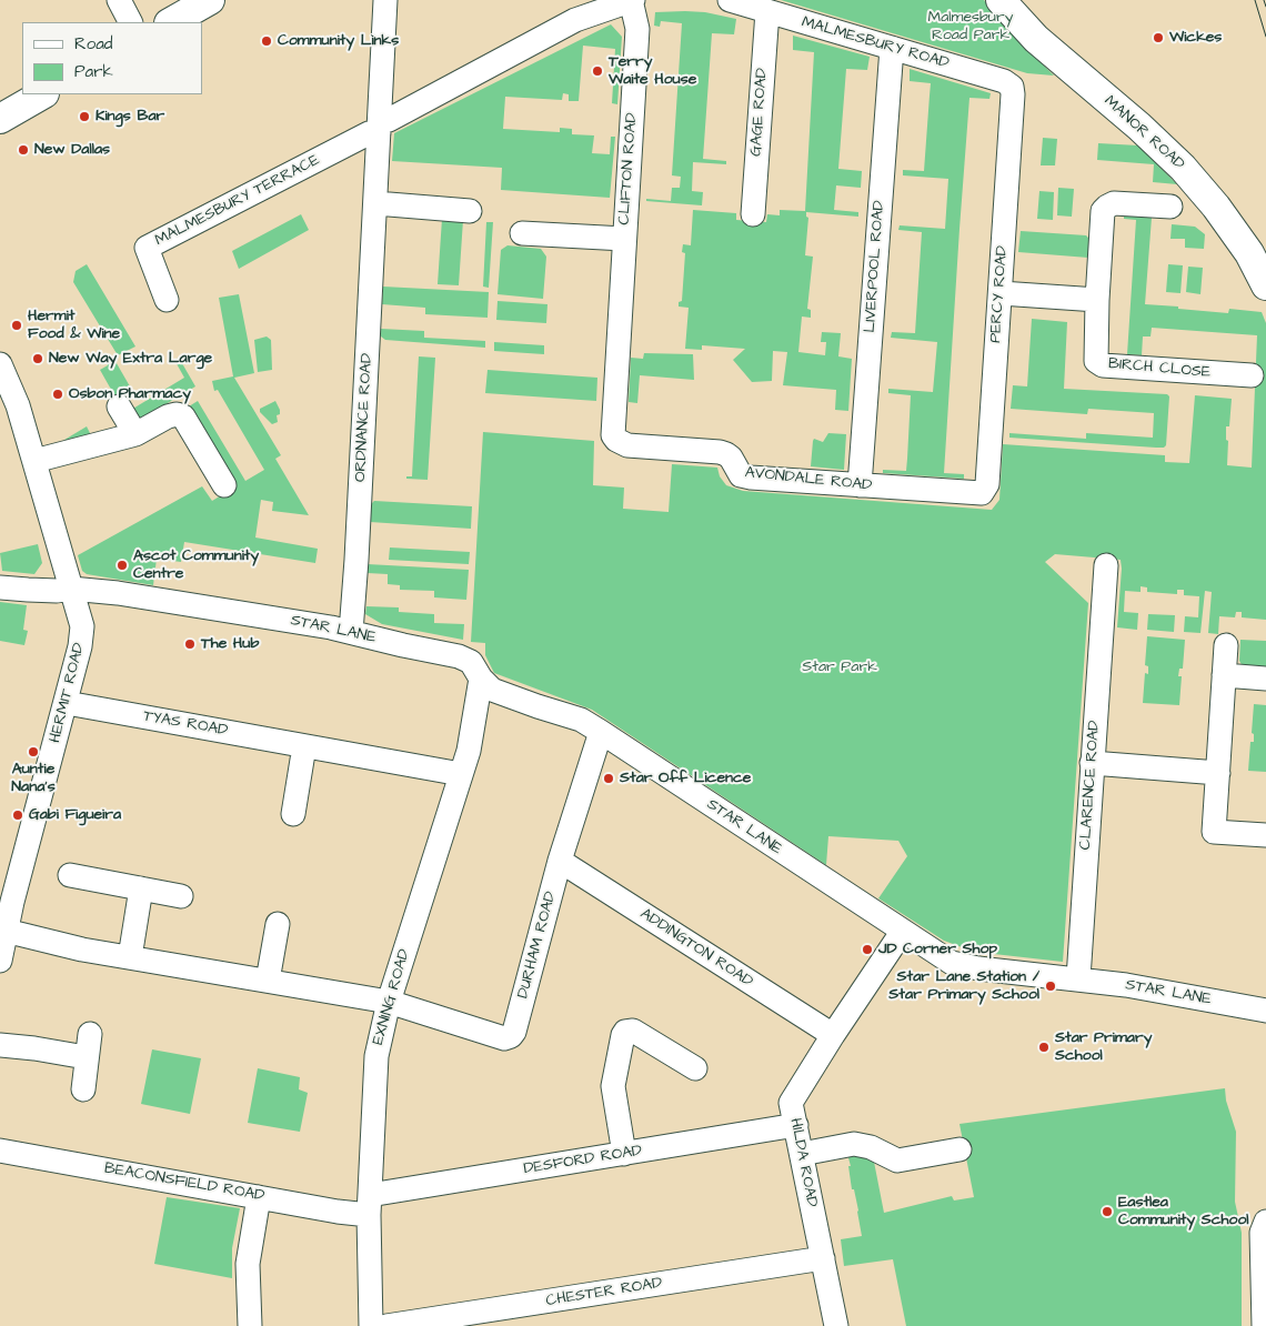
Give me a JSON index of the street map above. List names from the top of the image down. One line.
{"streets":{"main road":["MANOR ROAD"],"street":["MALMESBURY ROAD","GAGE ROAD","CLIFTON ROAD","MALMESBURY TERRACE","LIVERPOOL ROAD","PERCY ROAD","BIRCH CLOSE","ORDNANCE ROAD","AVONDALE ROAD","STAR LANE","HERMIT ROAD","TYAS ROAD","CLARENCE ROAD","DURHAM ROAD","ADDINGTON ROAD","EXNING ROAD","DESFORD ROAD","HILDA ROAD","BEACONSFIELD ROAD","CHESTER ROAD"]},"crossings":[["MALMESBURY ROAD","GAGE ROAD"],["MALMESBURY ROAD","LIVERPOOL ROAD"],["MALMESBURY ROAD","PERCY ROAD"],["CLIFTON ROAD","AVONDALE ROAD"],["MALMESBURY TERRACE","ORDNANCE ROAD"],["LIVERPOOL ROAD","AVONDALE ROAD"],["PERCY ROAD","AVONDALE ROAD"],["ORDNANCE ROAD","STAR LANE"],["STAR LANE","HERMIT ROAD"],["STAR LANE","CLARENCE ROAD"],["STAR LANE","DURHAM ROAD"],["STAR LANE","EXNING ROAD"],["STAR LANE","HILDA ROAD"],["HERMIT ROAD","TYAS ROAD"],["TYAS ROAD","EXNING ROAD"],["DURHAM ROAD","ADDINGTON ROAD"],["DURHAM ROAD","EXNING ROAD"],["ADDINGTON ROAD","HILDA ROAD"],["EXNING ROAD","DESFORD ROAD"],["EXNING ROAD","BEACONSFIELD ROAD"],["DESFORD ROAD","HILDA ROAD"],["DESFORD ROAD","BEACONSFIELD ROAD"],["HILDA ROAD","CHESTER ROAD"]],"parks":["Malmesbury Road Park","Star Park"],"places":["Wickes","Community Links","Terry Waite House","Kings Bar","New Dallas","Hermit Food & Wine","New Way Extra Large","Osbon Pharmacy","Ascot Community Centre","The Hub","Auntie Nana's","Star Off Licence","Gabi Figueira","JD Corner Shop","Star Lane Station / Star Primary School","Star Primary School","Eastlea Community School"],"legend":["Road","Park"]}
